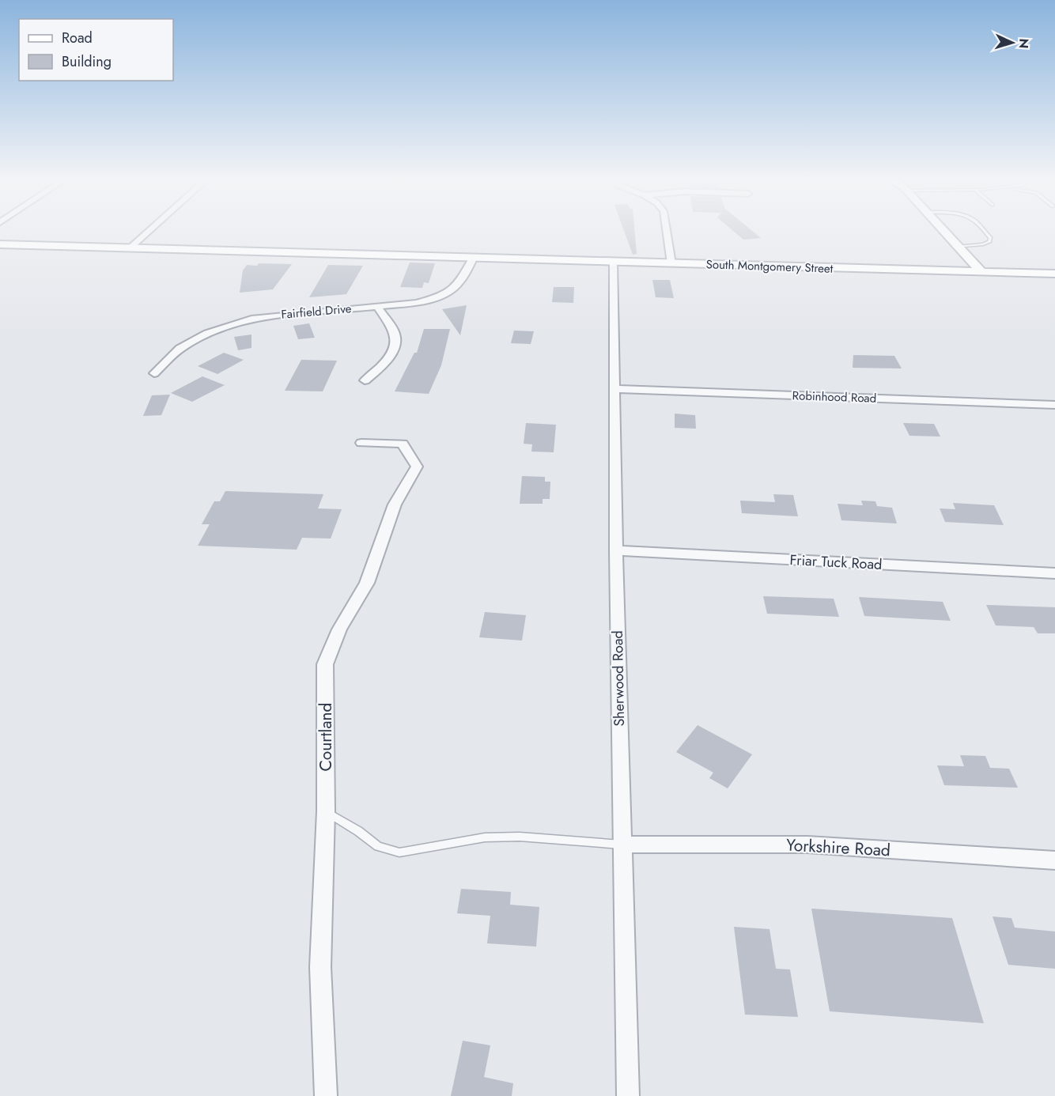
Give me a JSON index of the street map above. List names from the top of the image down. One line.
{"streets":{"street":["South Montgomery Street","Fairfield Drive","Robinhood Road","Friar Tuck Road","Sherwood Road","Courtland","Yorkshire Road"]},"crossings":[["South Montgomery Street","Fairfield Drive"],["South Montgomery Street","Sherwood Road"],["Robinhood Road","Sherwood Road"],["Friar Tuck Road","Sherwood Road"],["Sherwood Road","Yorkshire Road"]],"legend":["Road","Building"],"north":"right"}
